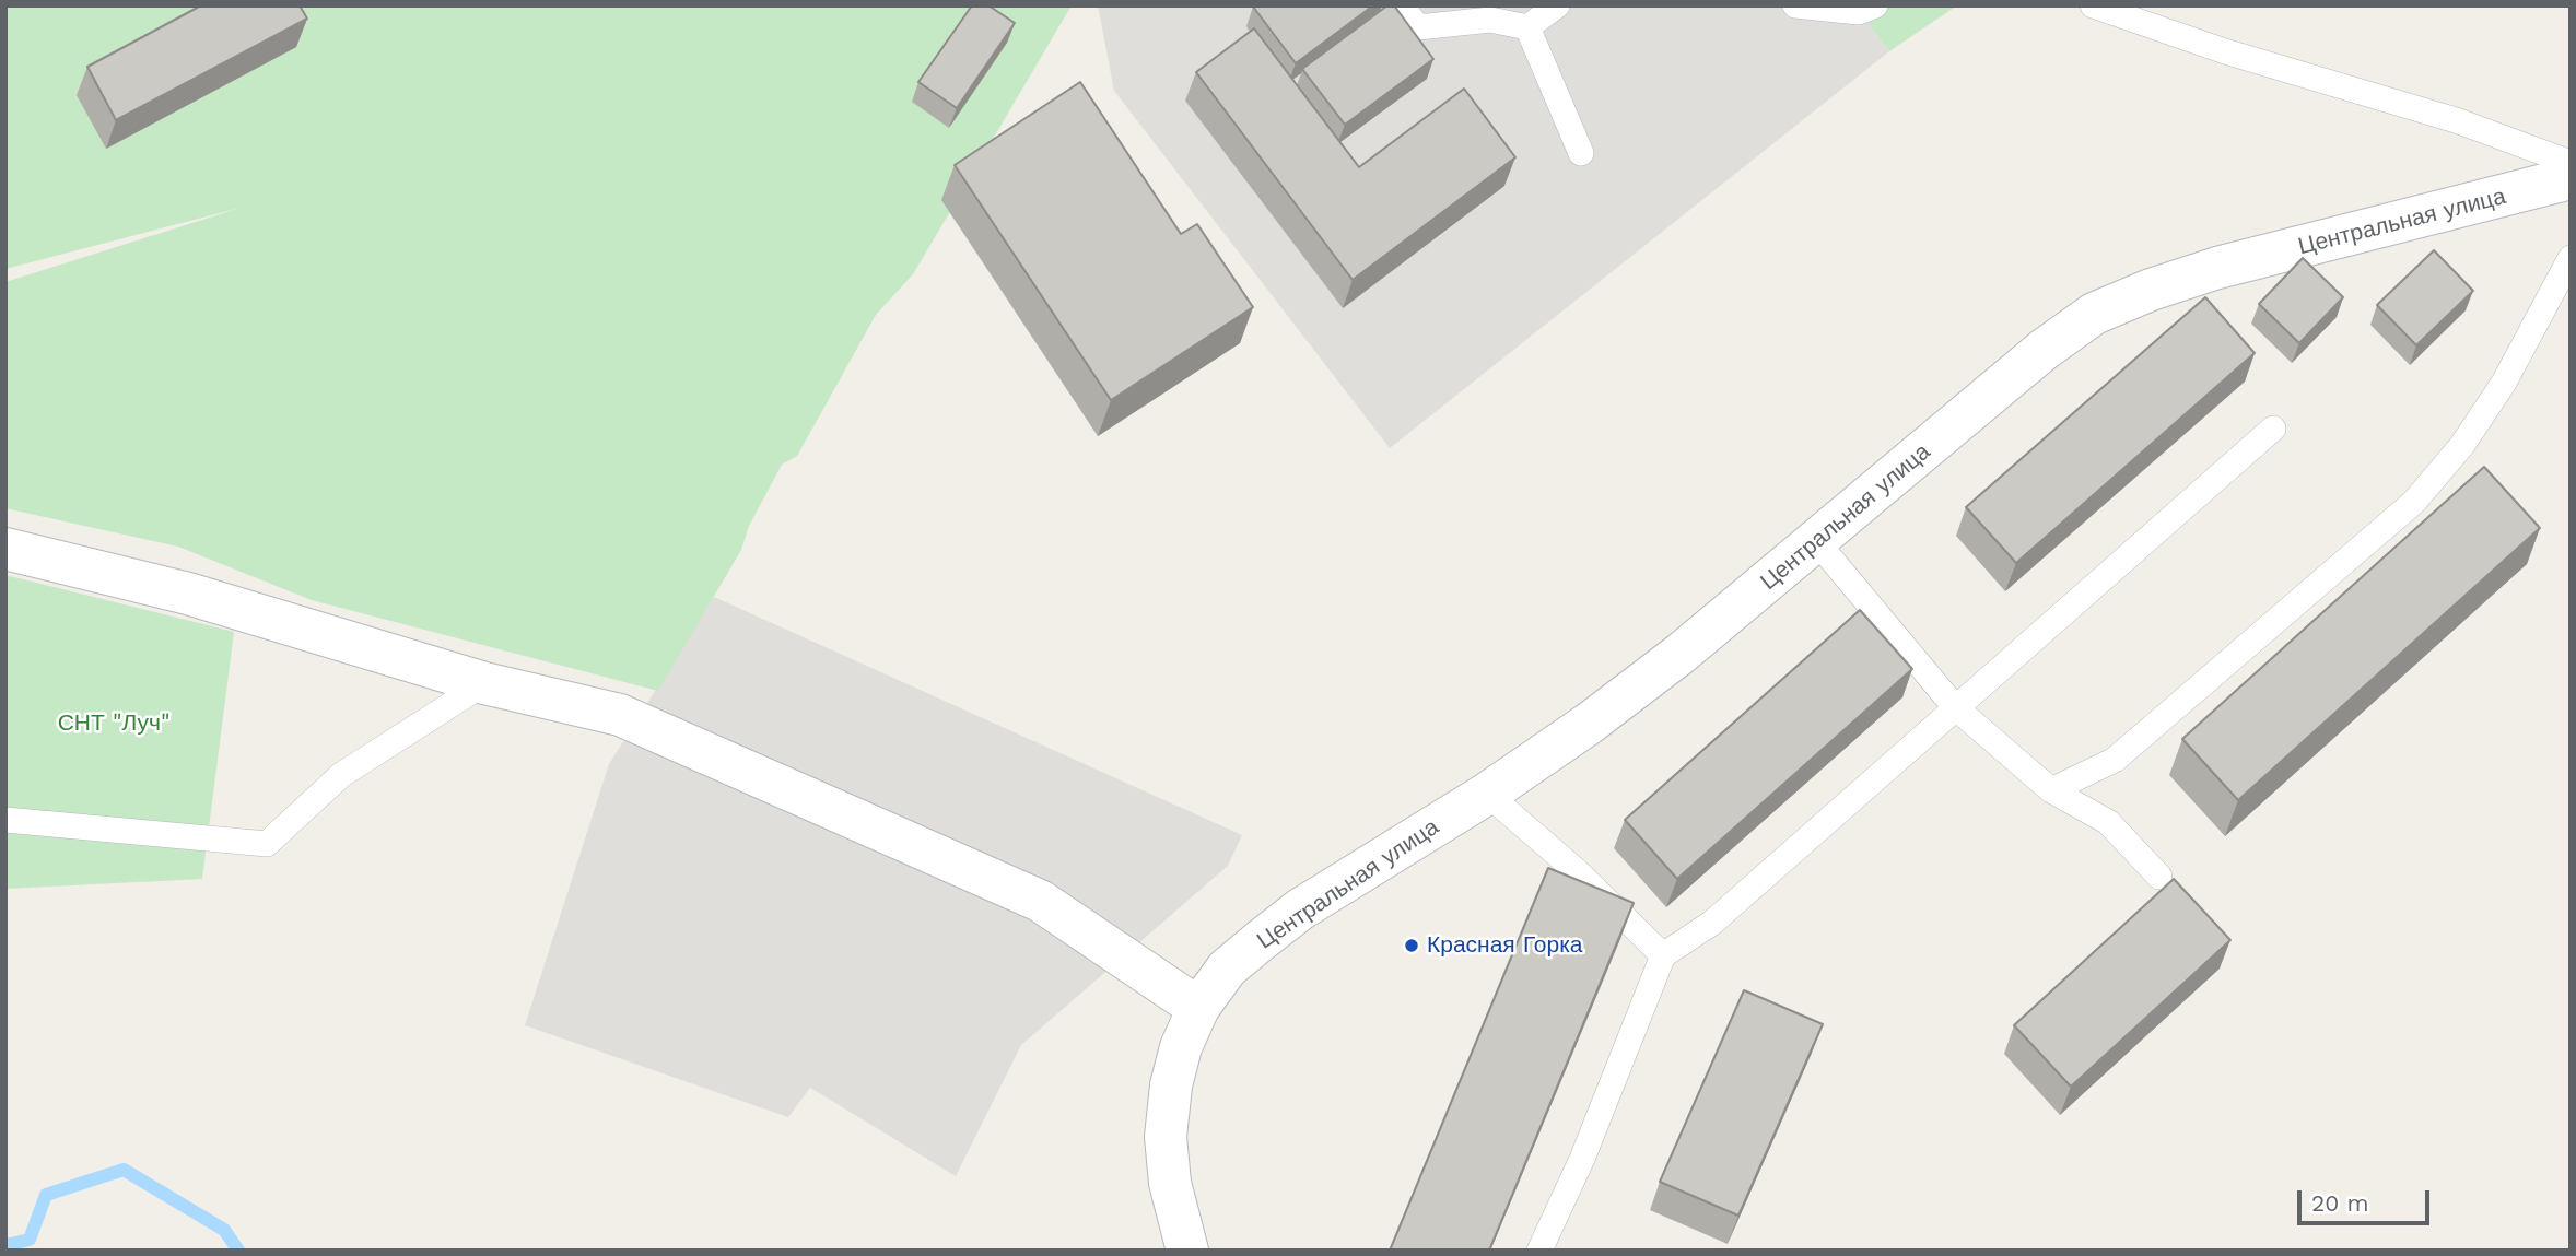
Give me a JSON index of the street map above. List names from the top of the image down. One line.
{"streets":{"street":["Центральная улица"]},"parks":["СНТ \"Луч\""],"places":["Красная Горка"],"scale_bar":"20 m"}
